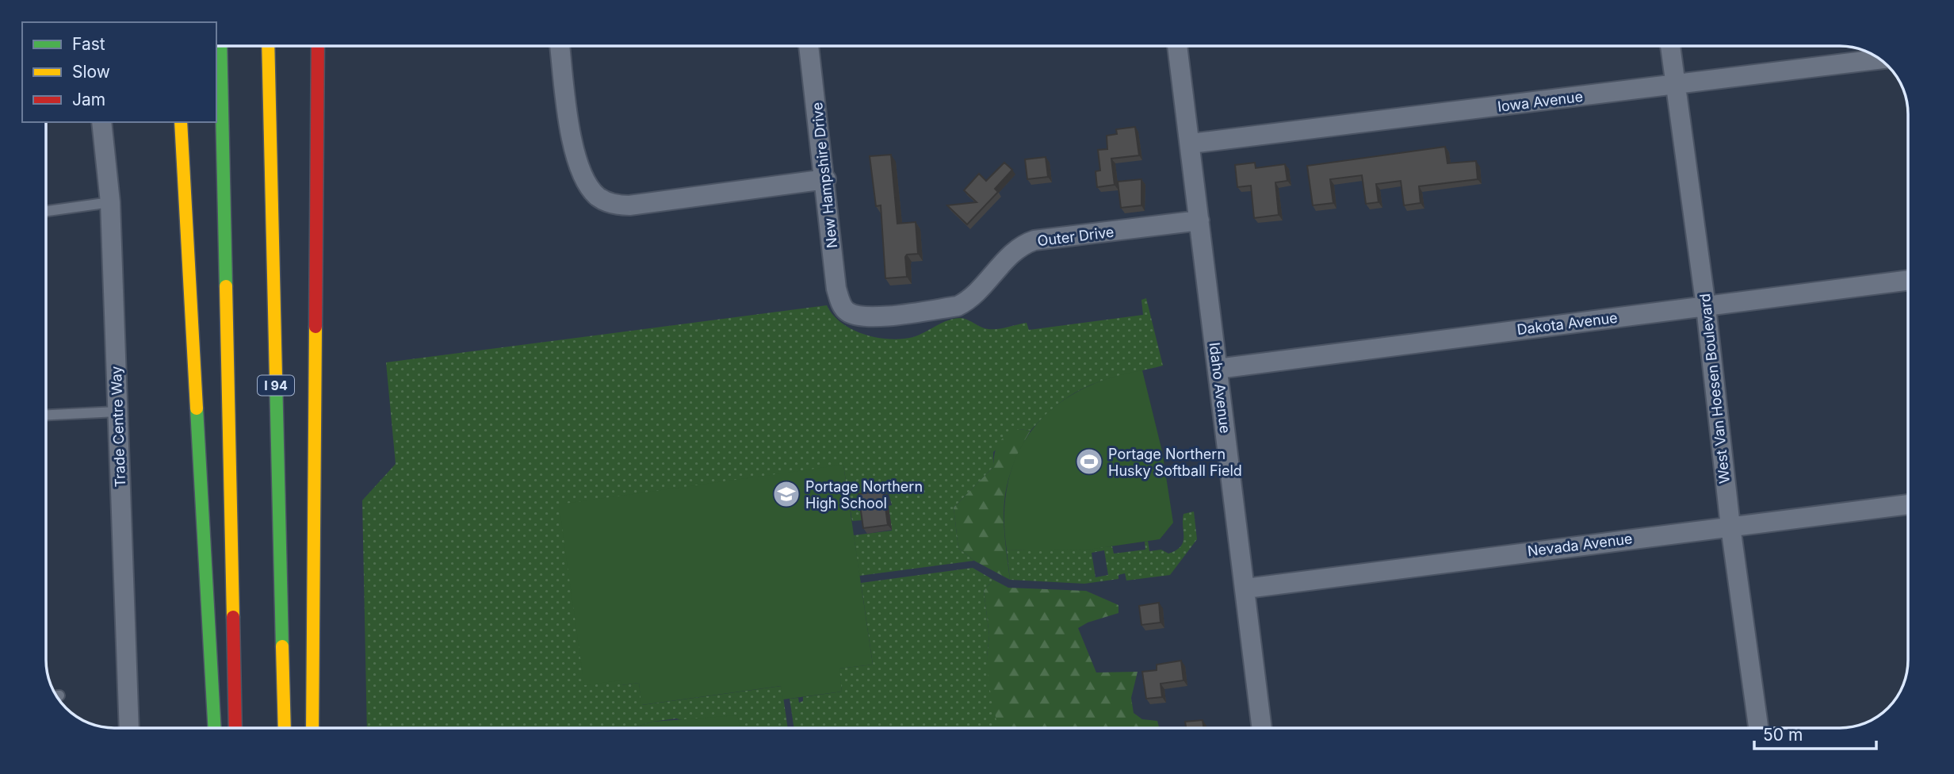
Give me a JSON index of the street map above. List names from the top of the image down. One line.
{"streets":{"highway":["I 94"],"street":["Iowa Avenue","New Hampshire Drive","Outer Drive","Dakota Avenue","Idaho Avenue","West Van Hoesen Boulevard","Trade Centre Way","Nevada Avenue"]},"crossings":[["Iowa Avenue","Idaho Avenue"],["Iowa Avenue","West Van Hoesen Boulevard"],["New Hampshire Drive","Outer Drive"],["Outer Drive","Idaho Avenue"],["Dakota Avenue","Idaho Avenue"],["Dakota Avenue","West Van Hoesen Boulevard"],["Idaho Avenue","Nevada Avenue"],["West Van Hoesen Boulevard","Nevada Avenue"]],"places":{"sports":["Portage Northern Husky Softball Field"],"school or university":["Portage Northern High School"]},"legend":["Fast","Slow","Jam"],"scale_bar":"50 m"}
